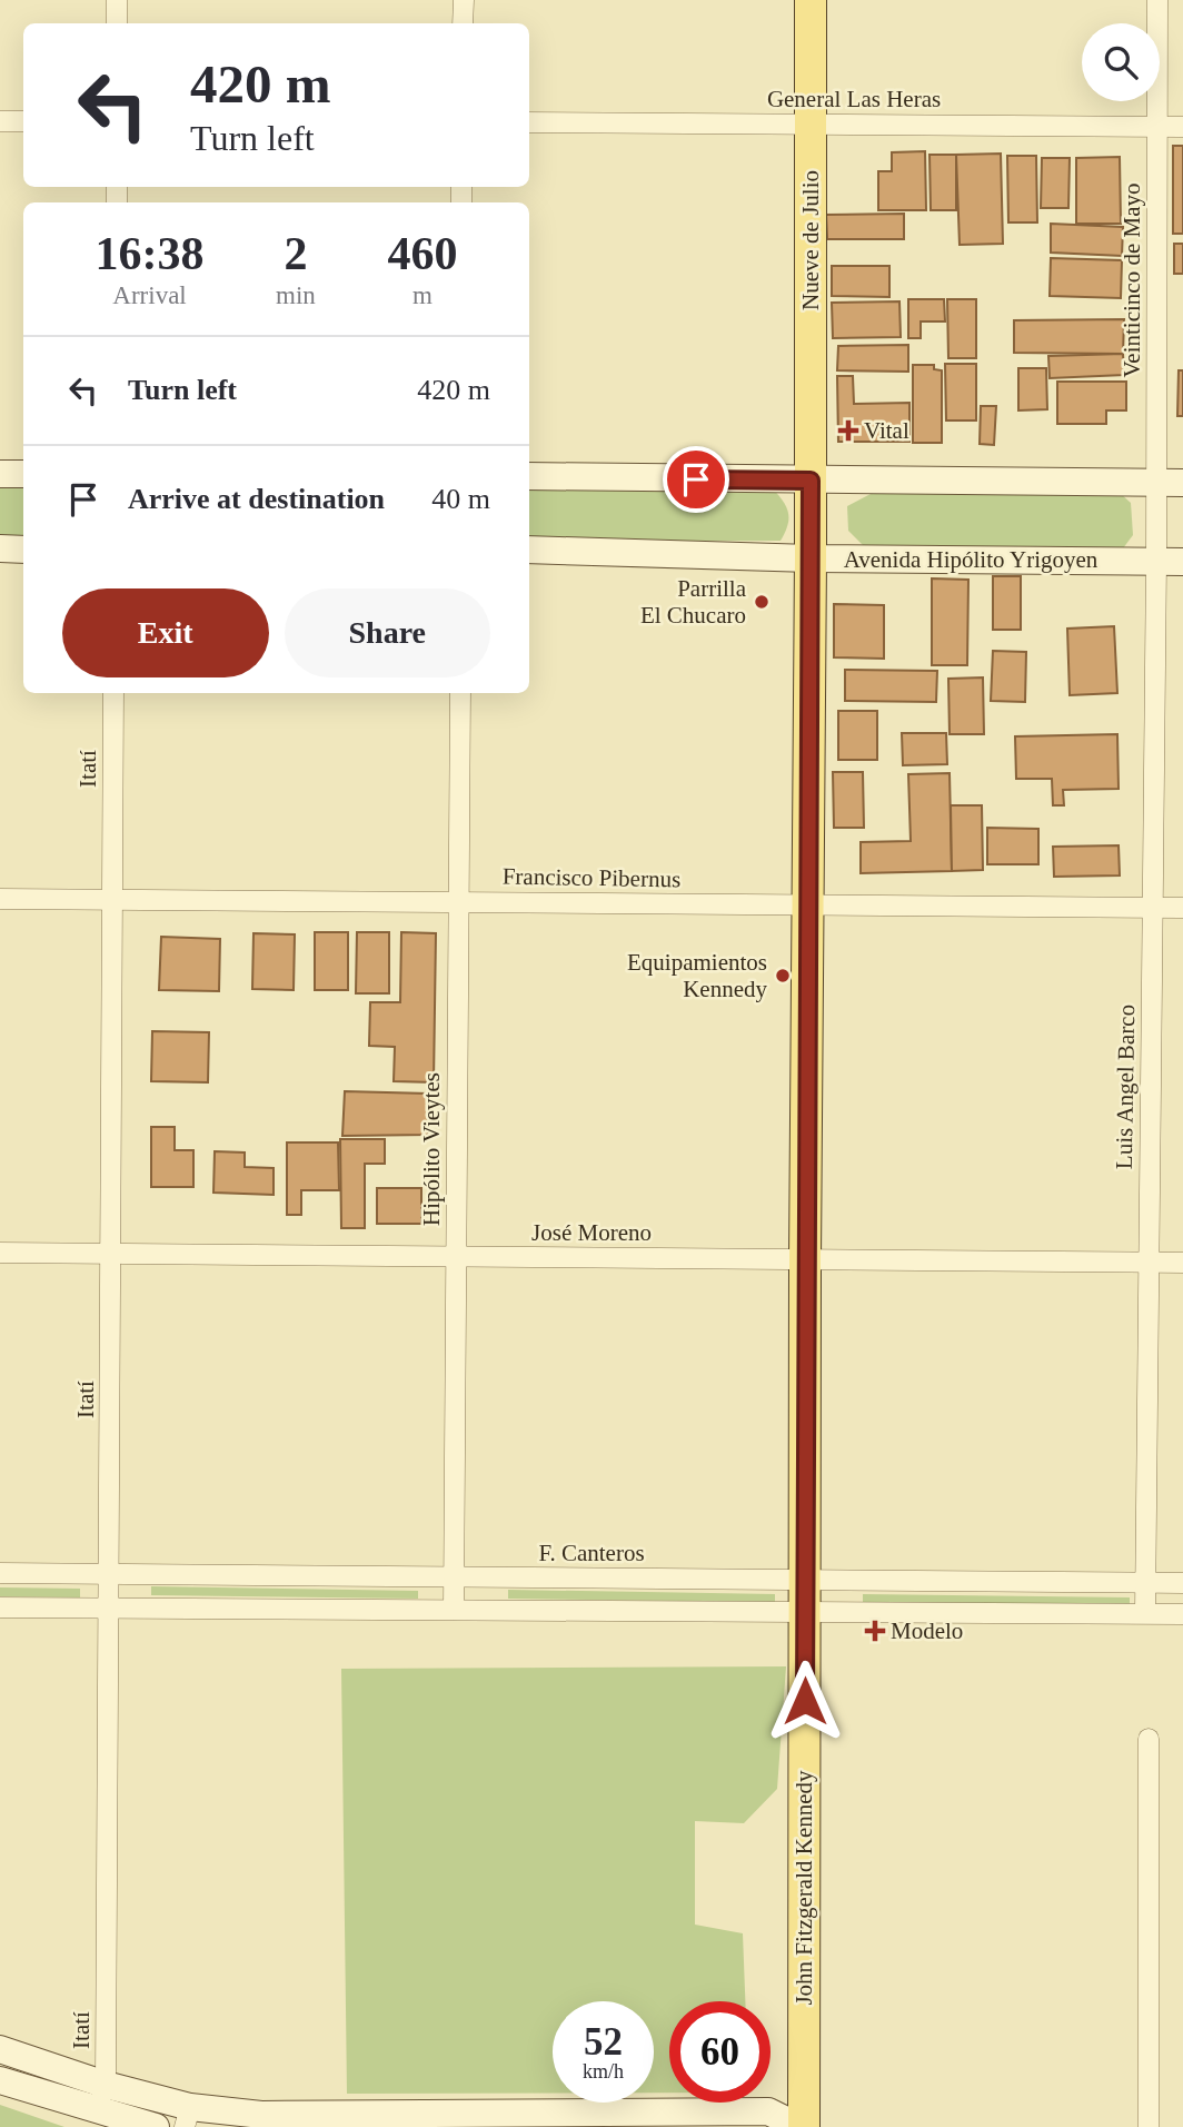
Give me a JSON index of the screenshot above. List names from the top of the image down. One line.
{"streets":{"main road":["Nueve de Julio","Avenida Hipólito Yrigoyen","John Fitzgerald Kennedy"],"street":["General Las Heras","Veinticinco de Mayo","Itatí","Francisco Pibernus","Luis Angel Barco","Hipólito Vieytes","José Moreno","F. Canteros"]},"crossings":[["General Las Heras","Nueve de Julio"],["General Las Heras","Veinticinco de Mayo"],["Nueve de Julio","John Fitzgerald Kennedy"],["Veinticinco de Mayo","Avenida Hipólito Yrigoyen"],["Veinticinco de Mayo","Luis Angel Barco"],["Avenida Hipólito Yrigoyen","Luis Angel Barco"],["Avenida Hipólito Yrigoyen","John Fitzgerald Kennedy"],["Itatí","Francisco Pibernus"],["Itatí","José Moreno"],["Itatí","F. Canteros"],["Francisco Pibernus","Luis Angel Barco"],["Francisco Pibernus","Hipólito Vieytes"],["Francisco Pibernus","John Fitzgerald Kennedy"],["Luis Angel Barco","José Moreno"],["Luis Angel Barco","F. Canteros"],["Hipólito Vieytes","José Moreno"],["Hipólito Vieytes","F. Canteros"],["José Moreno","John Fitzgerald Kennedy"],["F. Canteros","John Fitzgerald Kennedy"]],"places":{"health":["Vital","Modelo"],"other":["Parrilla El Chucaro","Equipamientos Kennedy"]},"page":{"turn":["420 m","Turn left"],"eta":["16:38","Arrival","2","min","460","m"],"list":[{"name":"Turn left","value":"420 m"},{"name":"Arrive at destination","value":"40 m"}],"buttons":["Exit","Share"],"speed":"52 km/h","limit":"60"}}
